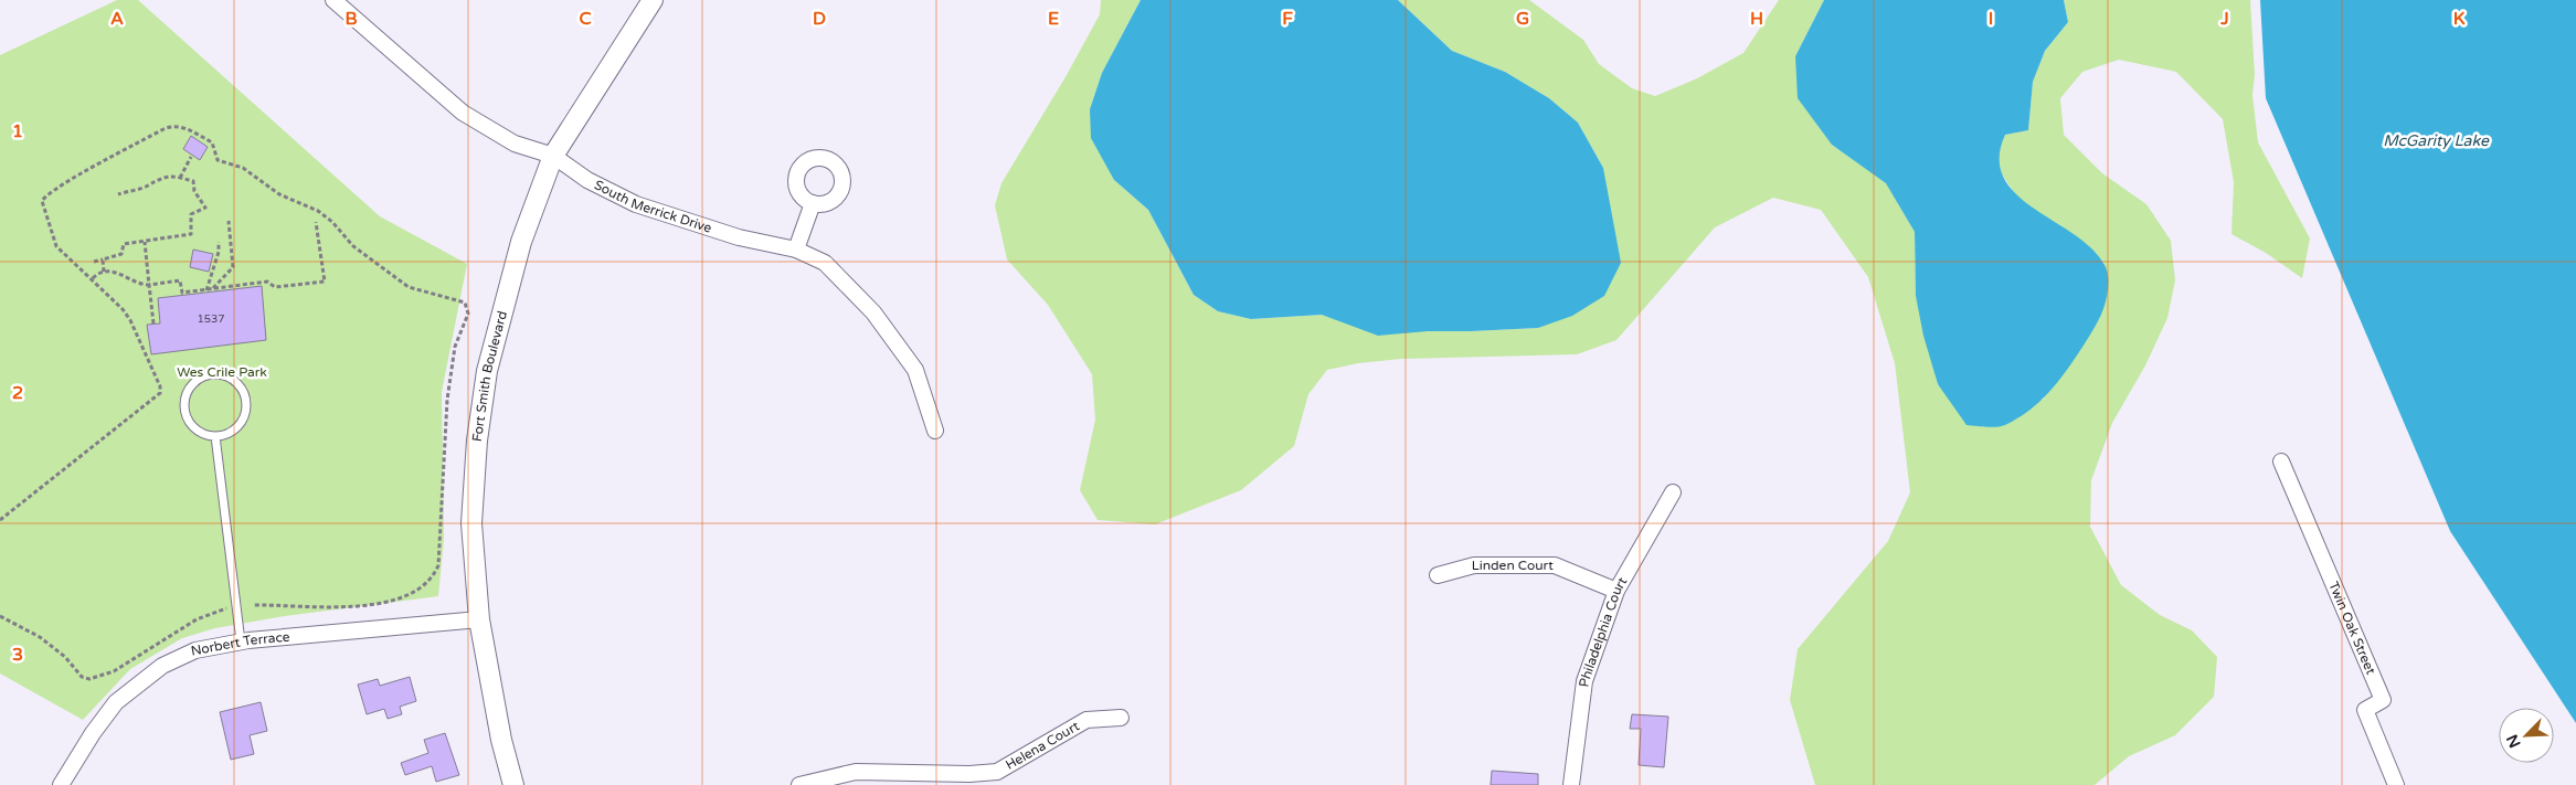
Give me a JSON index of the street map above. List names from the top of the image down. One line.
{"streets":{"street":["South Merrick Drive","Fort Smith Boulevard","Linden Court","Twin Oak Street","Philadelphia Court","Norbert Terrace","Helena Court"]},"crossings":[["South Merrick Drive","Fort Smith Boulevard"],["Fort Smith Boulevard","Norbert Terrace"],["Linden Court","Philadelphia Court"]],"water":["McGarity Lake"],"parks":["Wes Crile Park"],"house_numbers":["1537"],"north":"bottom left","grid":{"columns":["A","B","C","D","E","F","G","H","I","J","K"],"rows":["1","2","3"]}}
